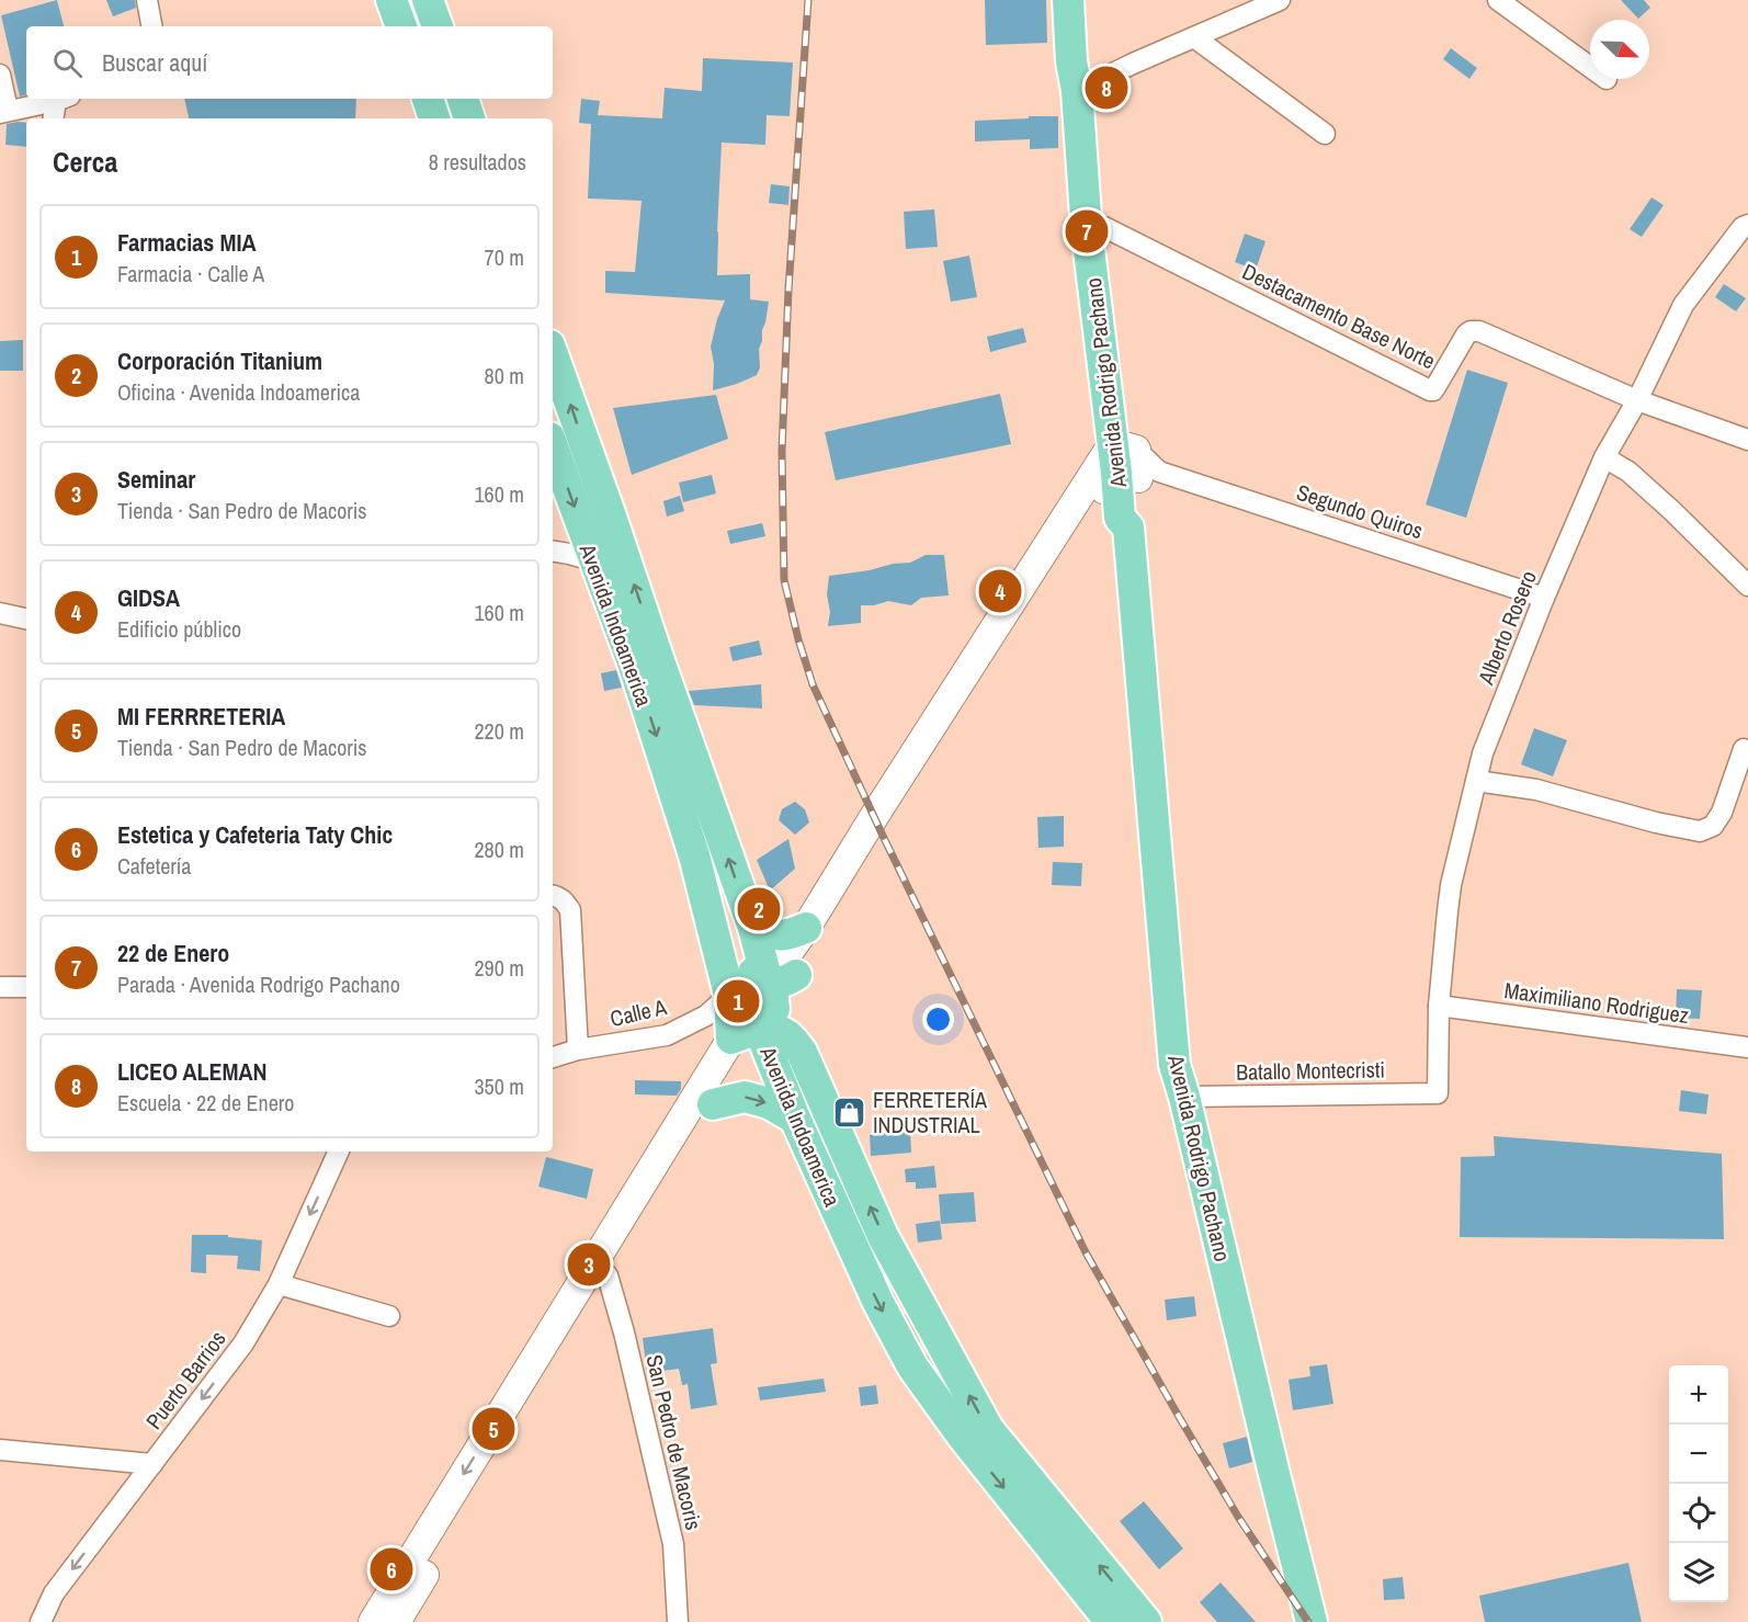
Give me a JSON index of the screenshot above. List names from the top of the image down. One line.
{"streets":{"main road":["Avenida Rodrigo Pachano","Avenida Indoamerica"],"street":["Destacamento Base Norte","Segundo Quiros","Alberto Rosero","Maximiliano Rodriguez","Calle A","Batallo Montecristi","Puerto Barrios","San Pedro de Macoris"]},"crossings":[["Destacamento Base Norte","Avenida Rodrigo Pachano"],["Destacamento Base Norte","Alberto Rosero"],["Avenida Rodrigo Pachano","Segundo Quiros"],["Avenida Rodrigo Pachano","Batallo Montecristi"],["Segundo Quiros","Alberto Rosero"],["Avenida Indoamerica","Calle A"],["Alberto Rosero","Maximiliano Rodriguez"],["Alberto Rosero","Batallo Montecristi"]],"one_way":["Puerto Barrios"],"places":{"shop":["FERRETERÍA INDUSTRIAL"]},"north":"bottom right","page":{"search":"Buscar aquí","pins":["8","7","4","2","1","3","5","6"],"heading":["Cerca","8 resultados"],"list":[{"mark":"1","name":"Farmacias MIA","note":"Farmacia · Calle A","value":"70 m"},{"mark":"2","name":"Corporación Titanium","note":"Oficina · Avenida Indoamerica","value":"80 m"},{"mark":"3","name":"Seminar","note":"Tienda · San Pedro de Macoris","value":"160 m"},{"mark":"4","name":"GIDSA","note":"Edificio público","value":"160 m"},{"mark":"5","name":"MI FERRRETERIA","note":"Tienda · San Pedro de Macoris","value":"220 m"},{"mark":"6","name":"Estetica y Cafeteria Taty Chic","note":"Cafetería","value":"280 m"},{"mark":"7","name":"22 de Enero","note":"Parada · Avenida Rodrigo Pachano","value":"290 m"},{"mark":"8","name":"LICEO ALEMAN","note":"Escuela · 22 de Enero","value":"350 m"}],"map_buttons":["+","−"]}}
